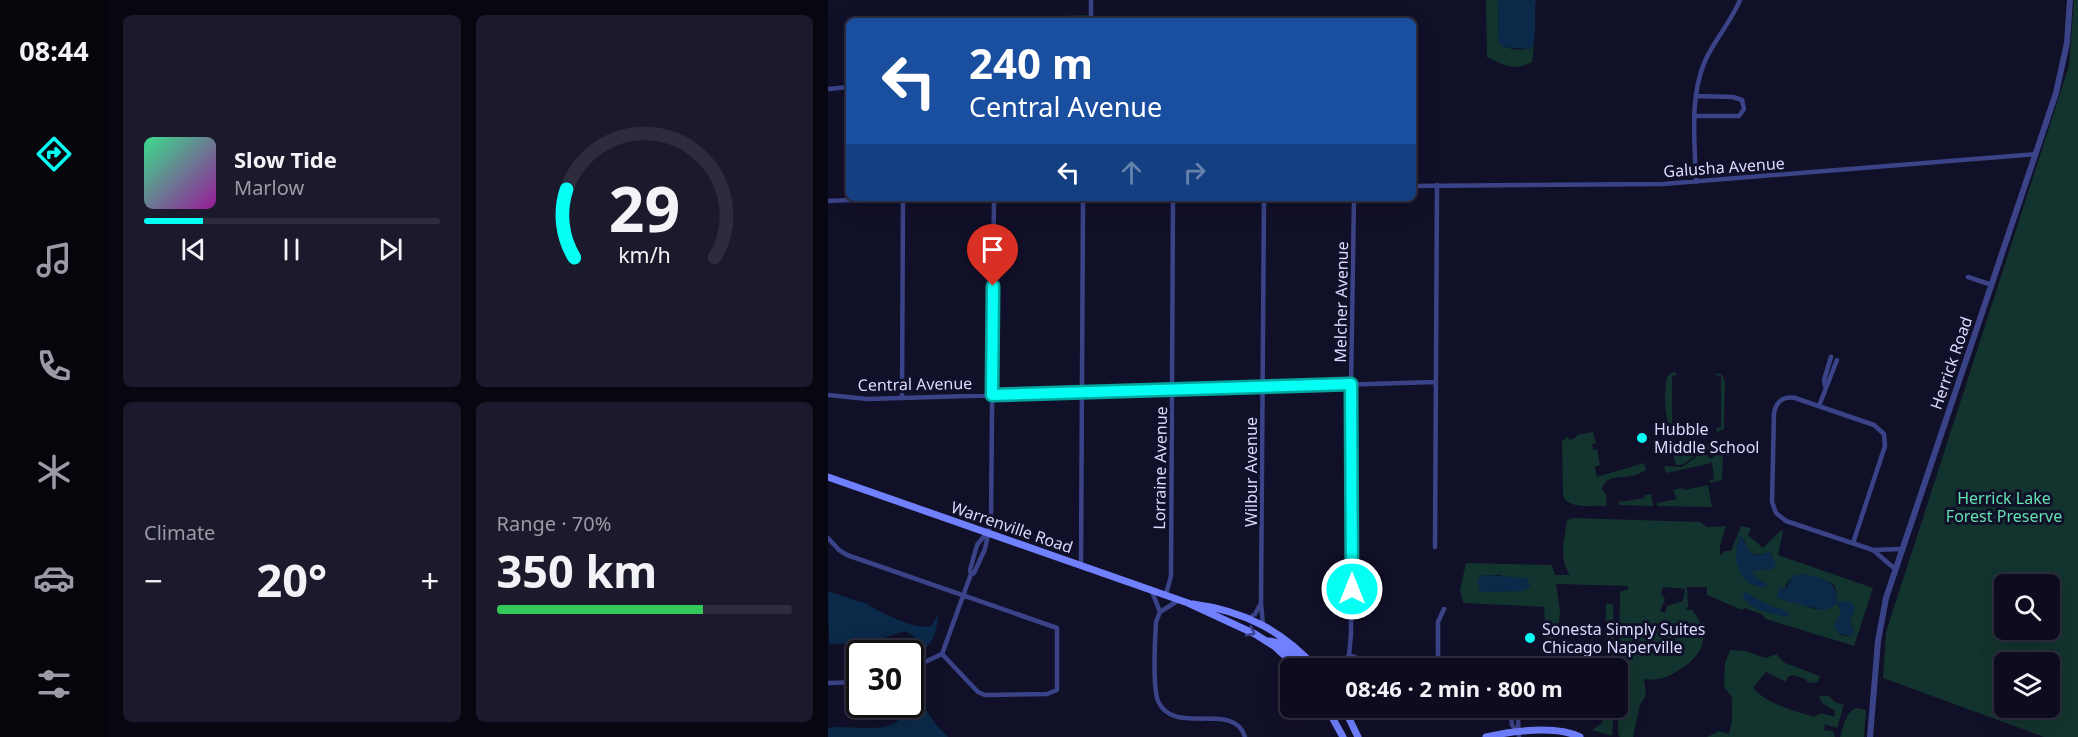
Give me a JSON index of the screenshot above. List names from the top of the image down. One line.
{"streets":{"main road":["Warrenville Road"],"street":["Galusha Avenue","Melcher Avenue","Herrick Road","Central Avenue","Lorraine Avenue","Wilbur Avenue"]},"crossings":[["Galusha Avenue","Herrick Road"],["Melcher Avenue","Central Avenue"],["Central Avenue","Lorraine Avenue"],["Central Avenue","Wilbur Avenue"],["Lorraine Avenue","Warrenville Road"],["Wilbur Avenue","Warrenville Road"]],"parks":["Herrick Lake Forest Preserve"],"places":["Hubble Middle School","Sonesta Simply Suites Chicago Naperville"],"page":{"tabs":"08:44","turn":["240 m","Central Avenue"],"song":["Slow Tide","Marlow"],"tile":["Climate",["Range · 70%","350 km"]],"heat":["−","20°","+"],"limit":"30","trip":"08:46 · 2 min · 800 m","gauge":["29","km/h"]}}
